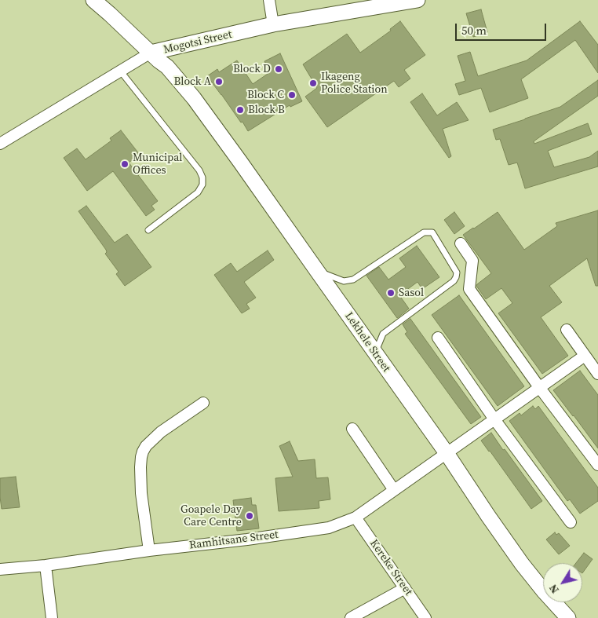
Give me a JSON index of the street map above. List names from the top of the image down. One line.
{"streets":{"street":["Mogotsi Street","Lekhele Street","Ramhitsane Street","Kereke Street"]},"crossings":[["Mogotsi Street","Lekhele Street"],["Lekhele Street","Ramhitsane Street"],["Ramhitsane Street","Kereke Street"]],"places":["Block D","Block A","Ikageng Police Station","Block C","Block B","Municipal Offices","Sasol","Goapele Day Care Centre"],"scale_bar":"50 m","north":"bottom left"}
